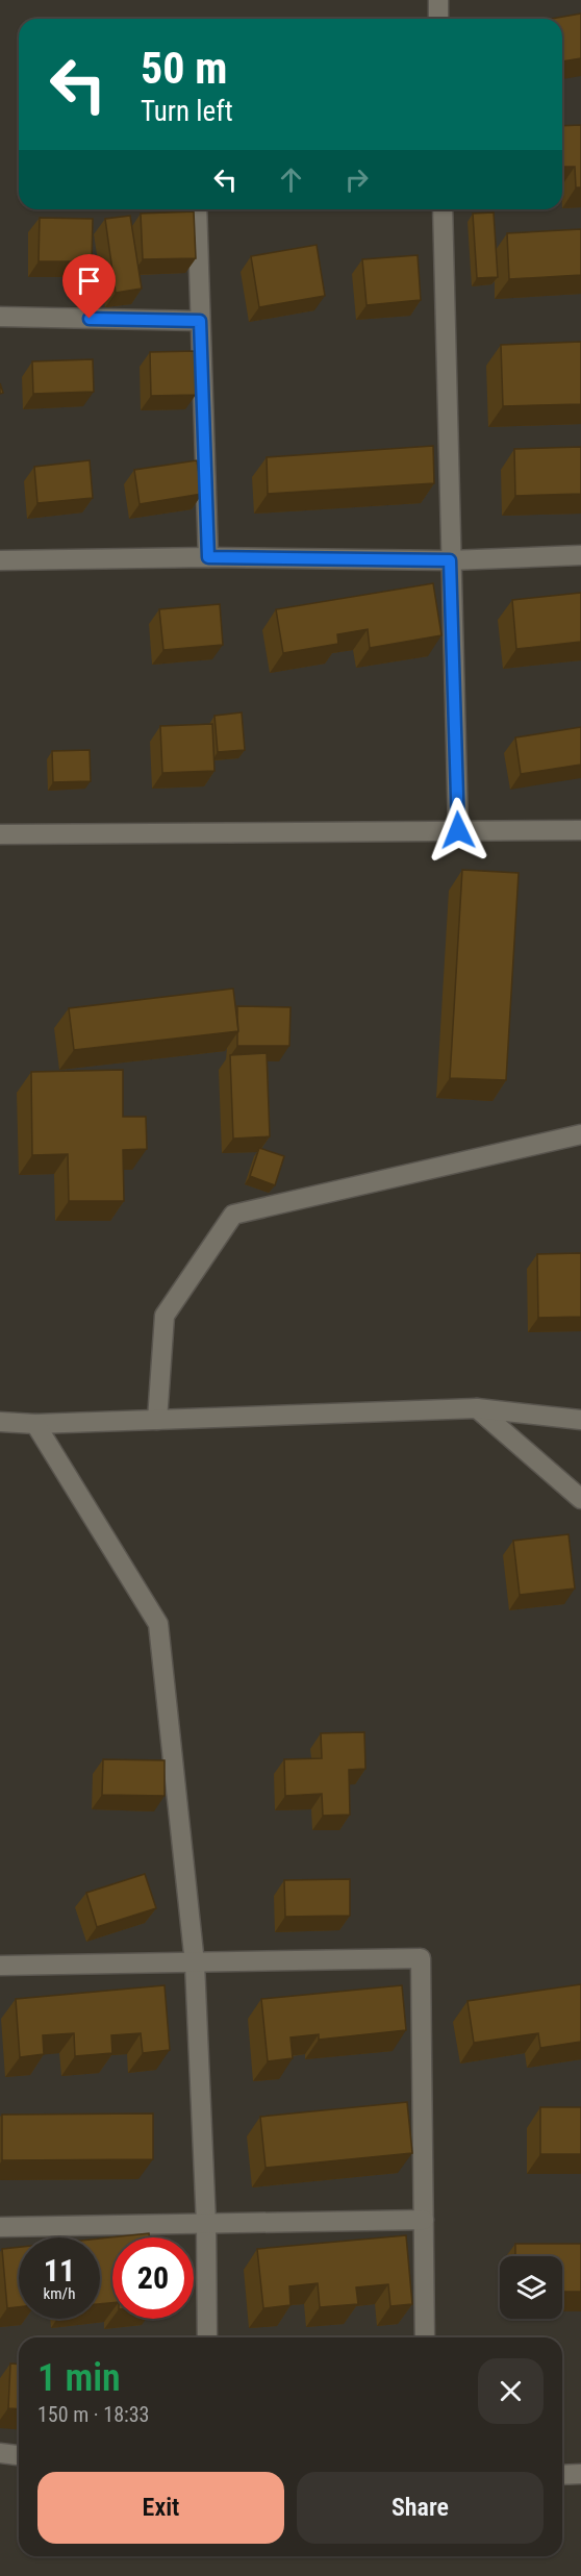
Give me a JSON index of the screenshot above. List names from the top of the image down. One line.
{"page":{"turn":["50 m","Turn left"],"speed":"11 km/h","limit":"20","heading":["1 min","150 m · 18:33"],"buttons":["Exit","Share"]}}
